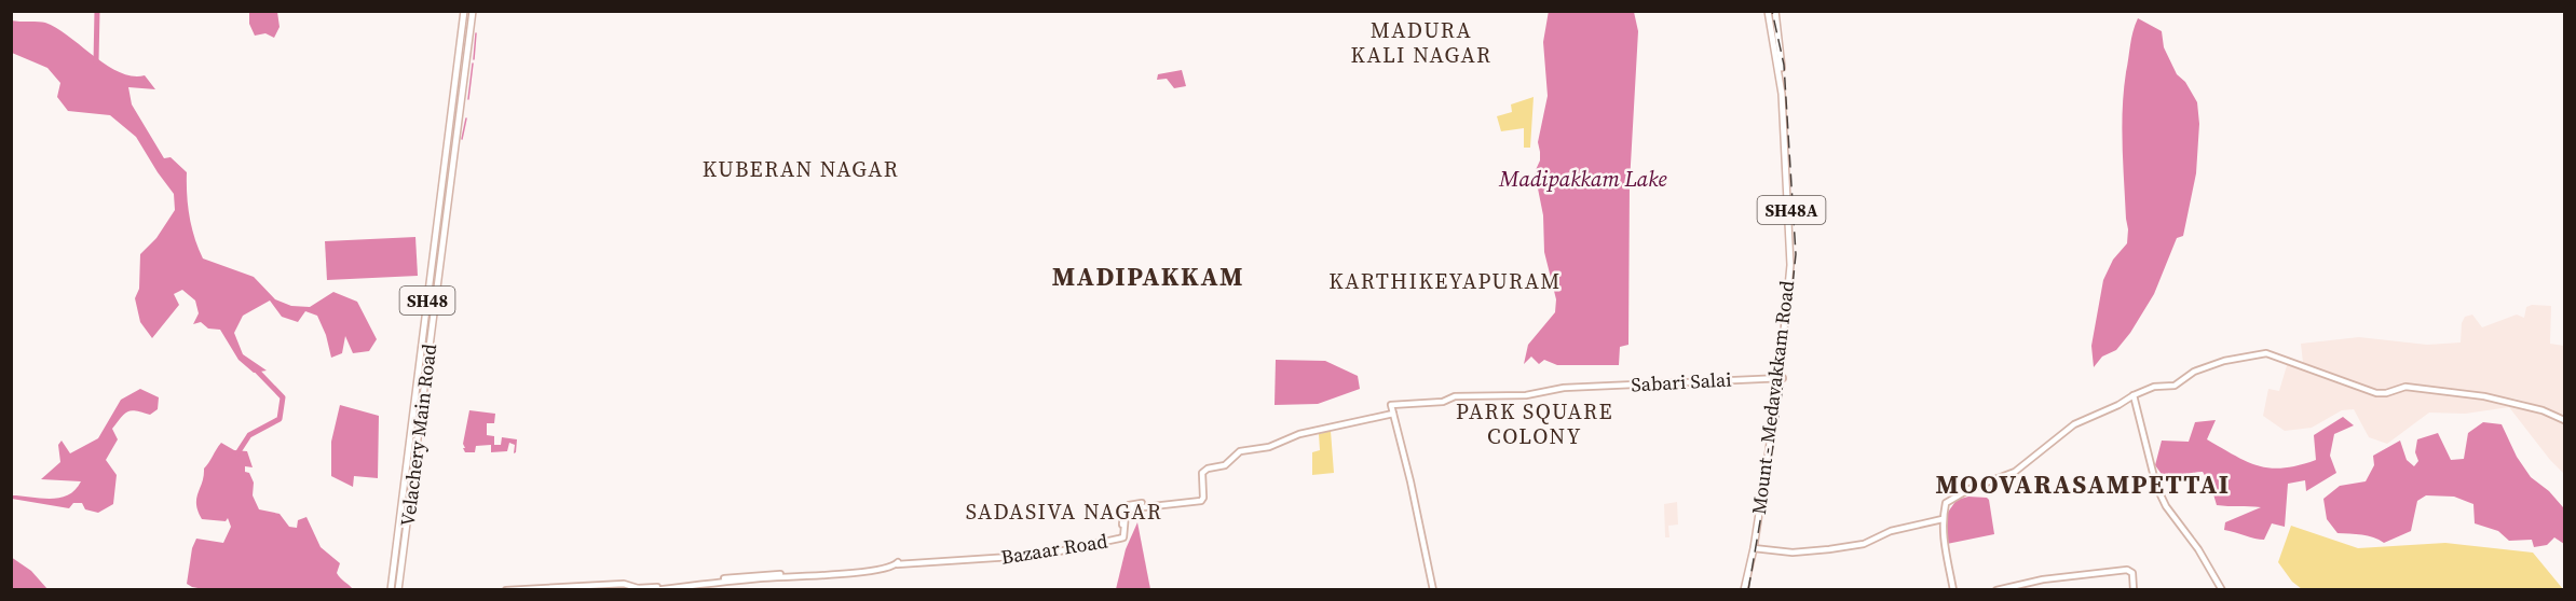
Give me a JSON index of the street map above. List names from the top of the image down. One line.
{"streets":{"main road":["SH48A","SH48","Sabari Salai","Mount - Medavakkam Road","Velachery Main Road","Bazaar Road"]},"crossings":[["Sabari Salai","Mount - Medavakkam Road"],["Sabari Salai","Bazaar Road"]],"districts":["MADURA KALI NAGAR","KUBERAN NAGAR","MADIPAKKAM","KARTHIKEYAPURAM","PARK SQUARE COLONY","MOOVARASAMPETTAI","SADASIVA NAGAR"],"water":["Madipakkam Lake"]}
